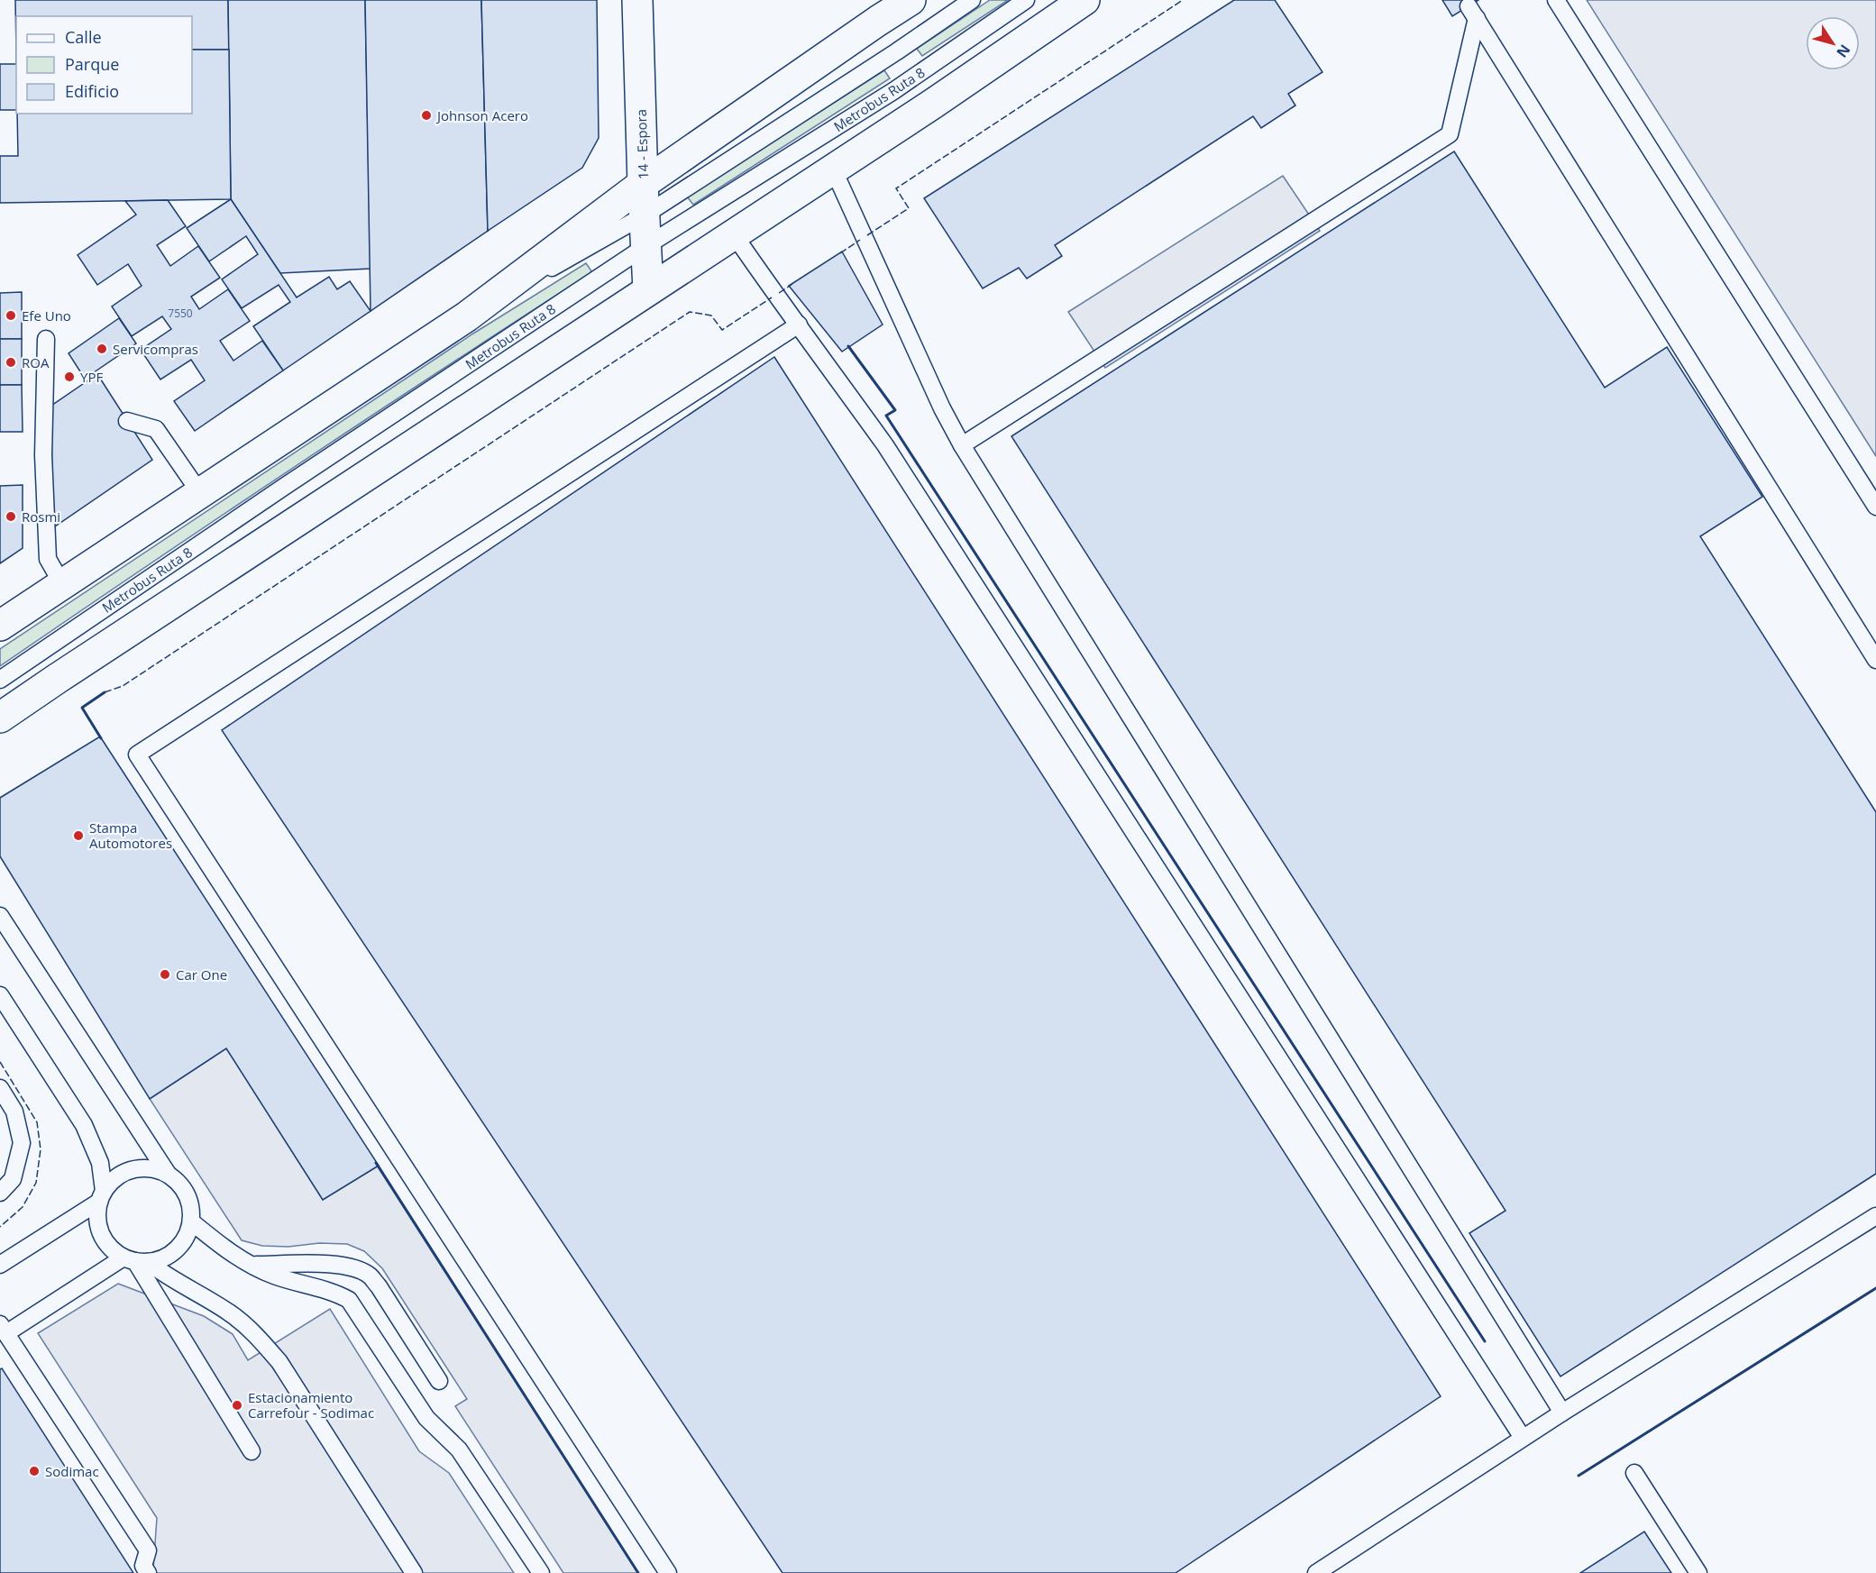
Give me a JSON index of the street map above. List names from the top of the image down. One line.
{"streets":{"main road":["14 - Espora"],"lane":["Metrobus Ruta 8"]},"crossings":[["Metrobus Ruta 8","14 - Espora"]],"places":["Johnson Acero","Efe Uno","Servicompras","ROA","YPF","Rosmi","Stampa Automotores","Car One","Estacionamiento Carrefour - Sodimac","Sodimac"],"house_numbers":["7550"],"legend":["Calle","Parque","Edificio"],"north":"bottom right"}
